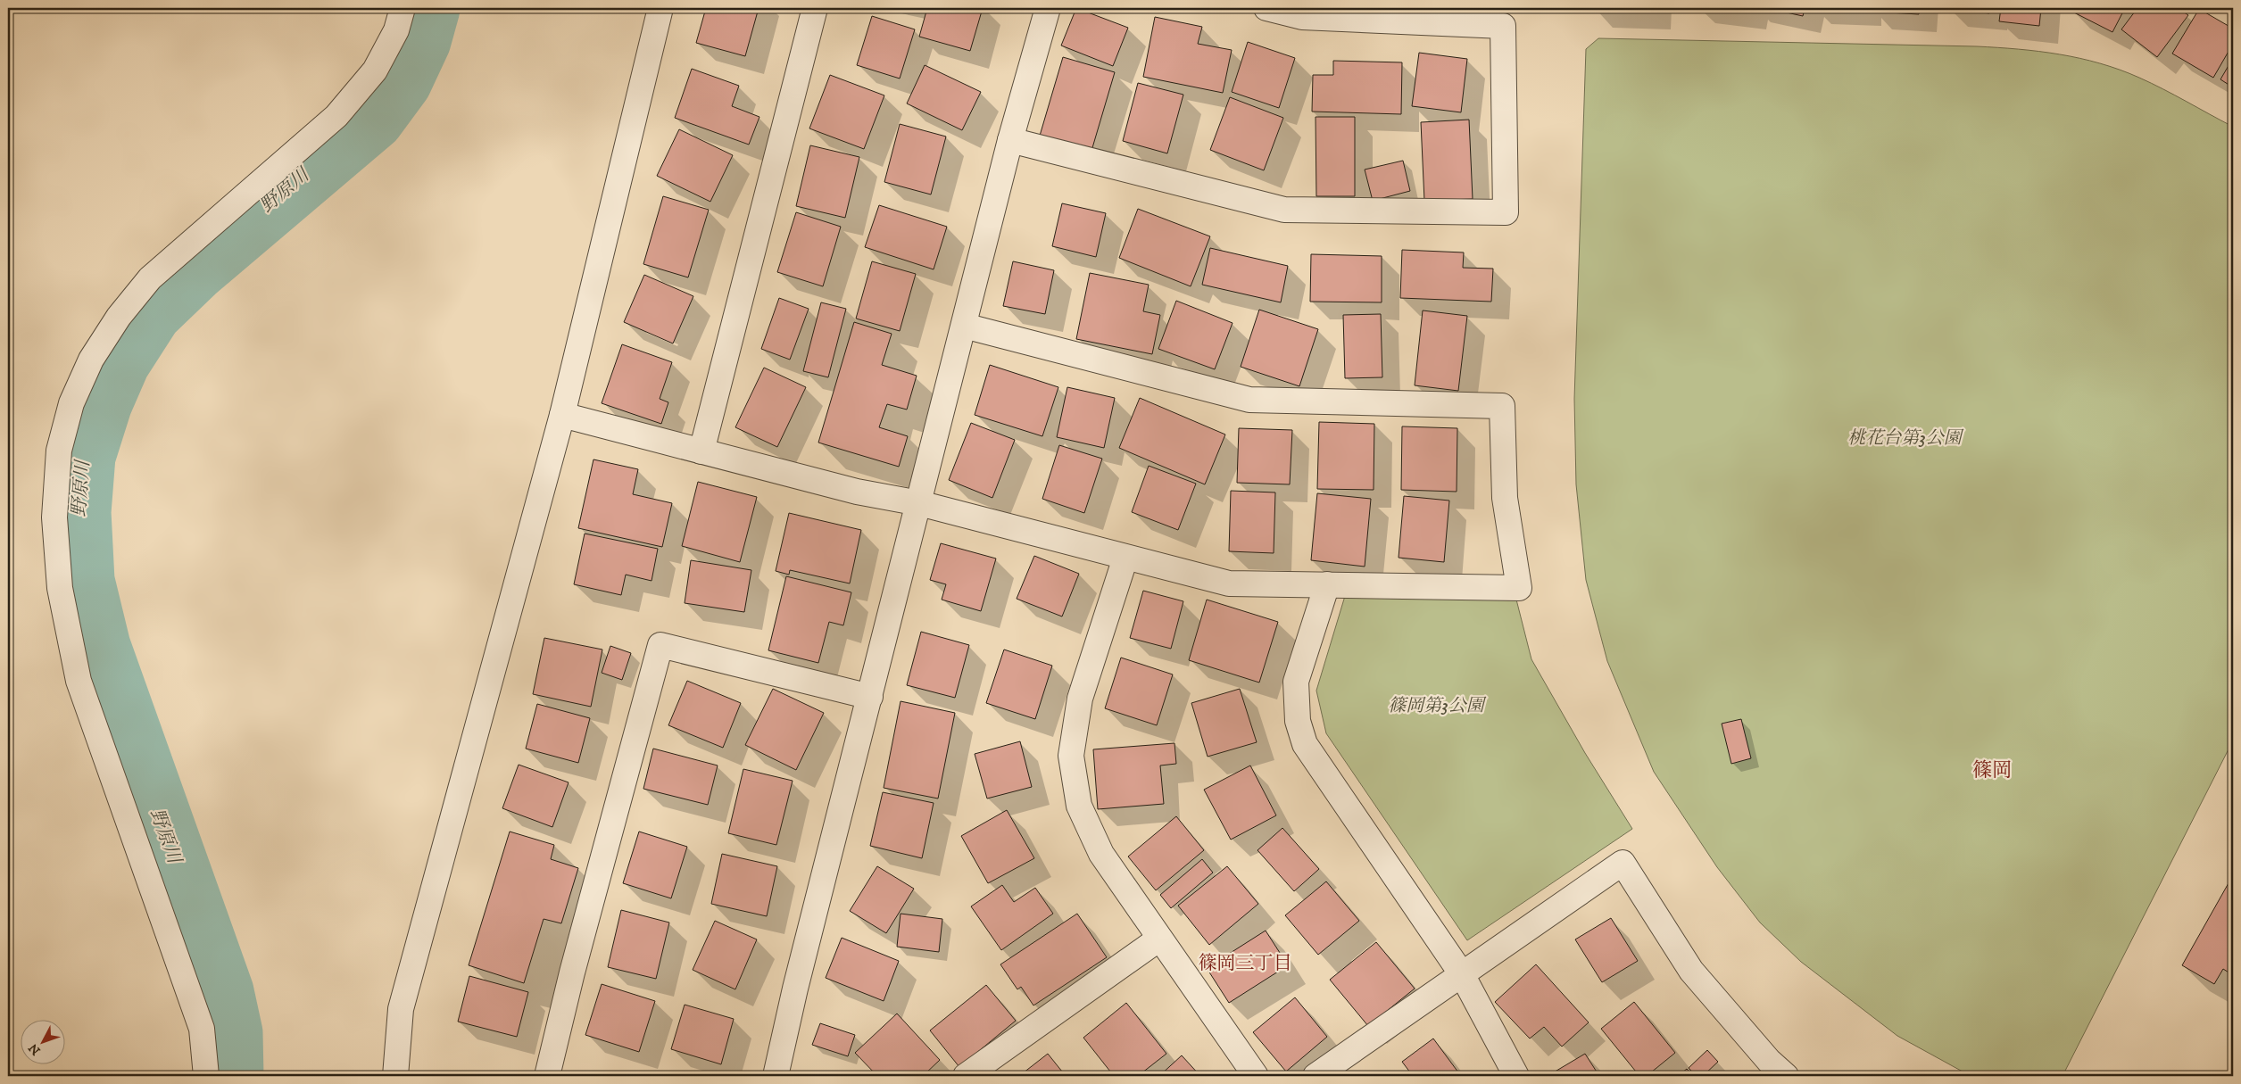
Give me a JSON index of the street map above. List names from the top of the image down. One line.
{"districts":["篠岡","篠岡三丁目"],"water":["野原川"],"parks":["桃花台第3公園","篠岡第3公園"],"north":"bottom left"}
